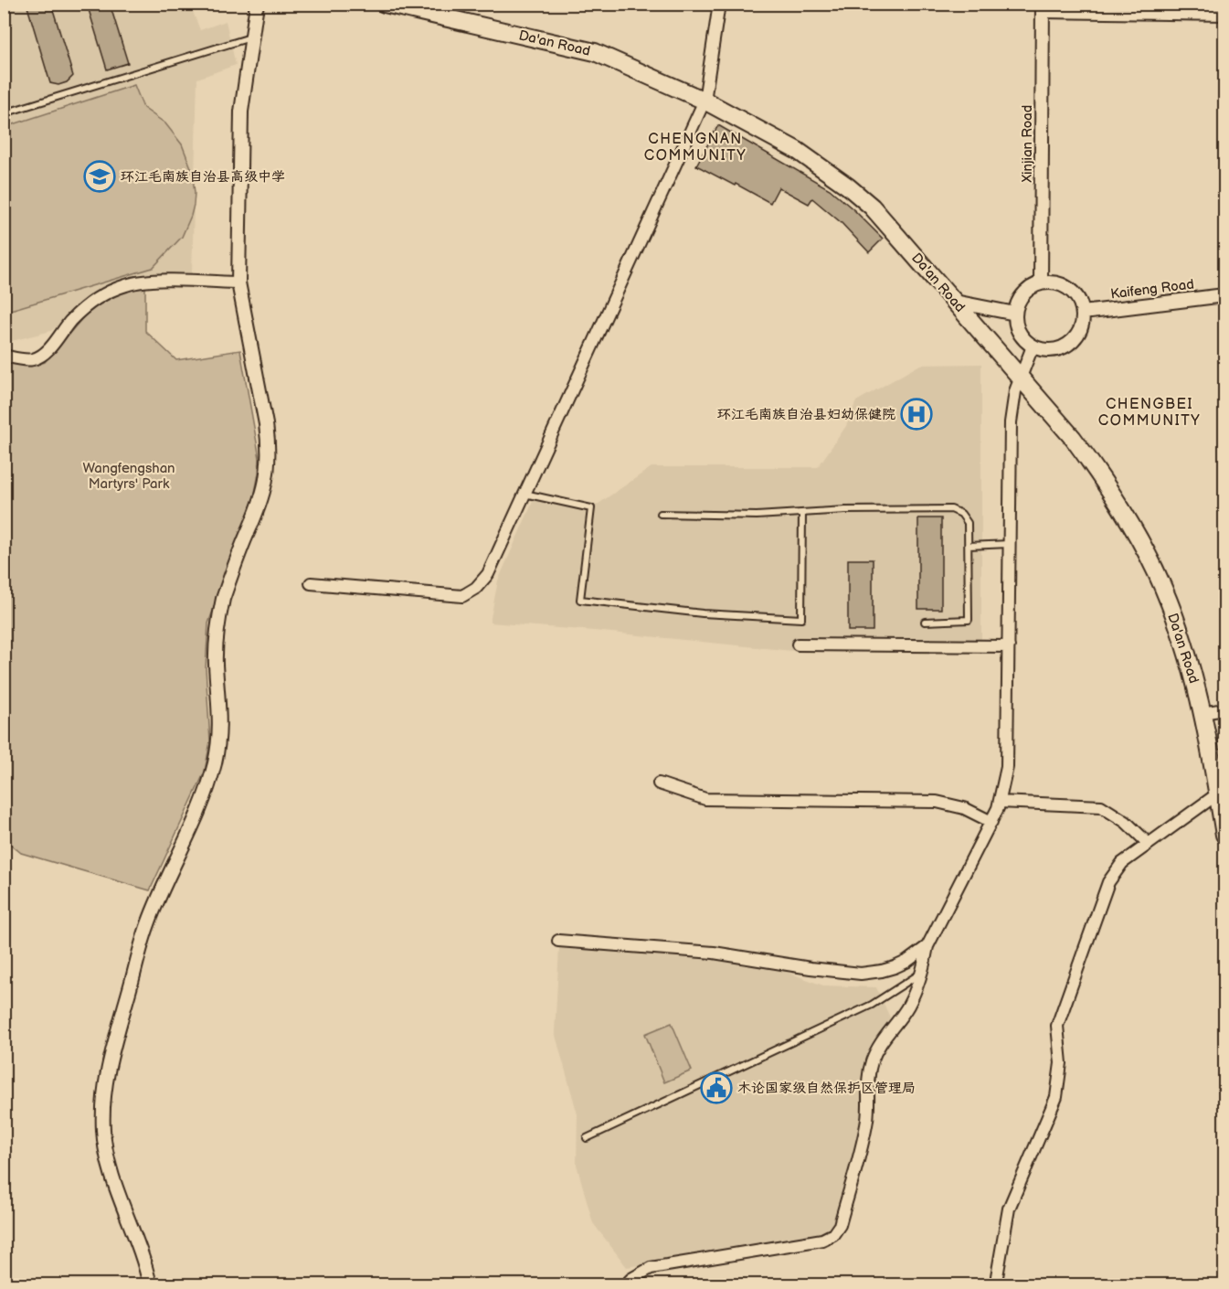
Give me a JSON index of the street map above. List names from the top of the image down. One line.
{"streets":{"main road":["Da'an Road"],"street":["Xinjian Road","Kaifeng Road"]},"crossings":[["Xinjian Road","Kaifeng Road"]],"districts":["CHENGNAN COMMUNITY","CHENGBEI COMMUNITY"],"parks":["Wangfengshan Martyrs' Park"],"places":{"school or university":["环江毛南族自治县高级中学"],"hospital":["环江毛南族自治县妇幼保健院"],"public building":["木论国家级自然保护区管理局"]}}
